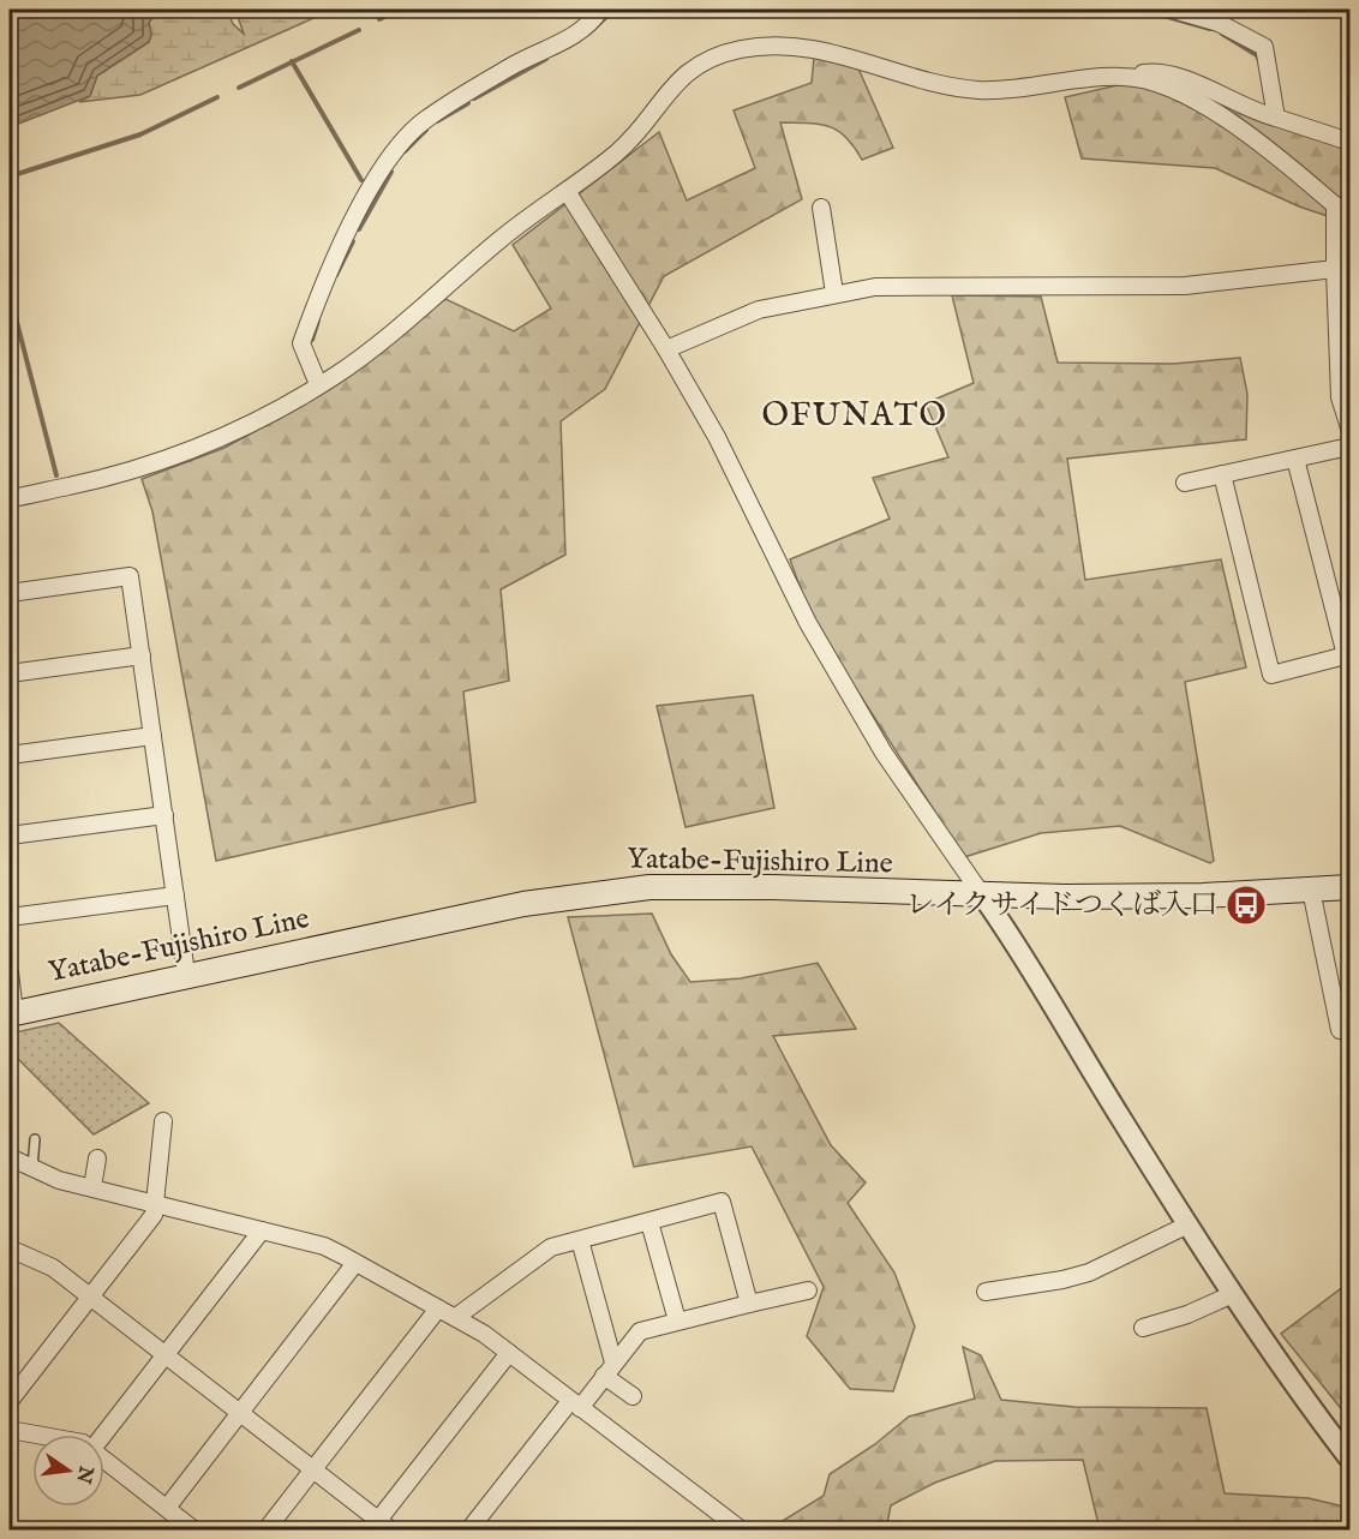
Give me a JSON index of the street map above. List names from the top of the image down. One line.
{"streets":{"main road":["Yatabe-Fujishiro Line"]},"districts":["OFUNATO"],"places":{"bus stop":["レイクサイドつくば入口"]},"north":"right"}
